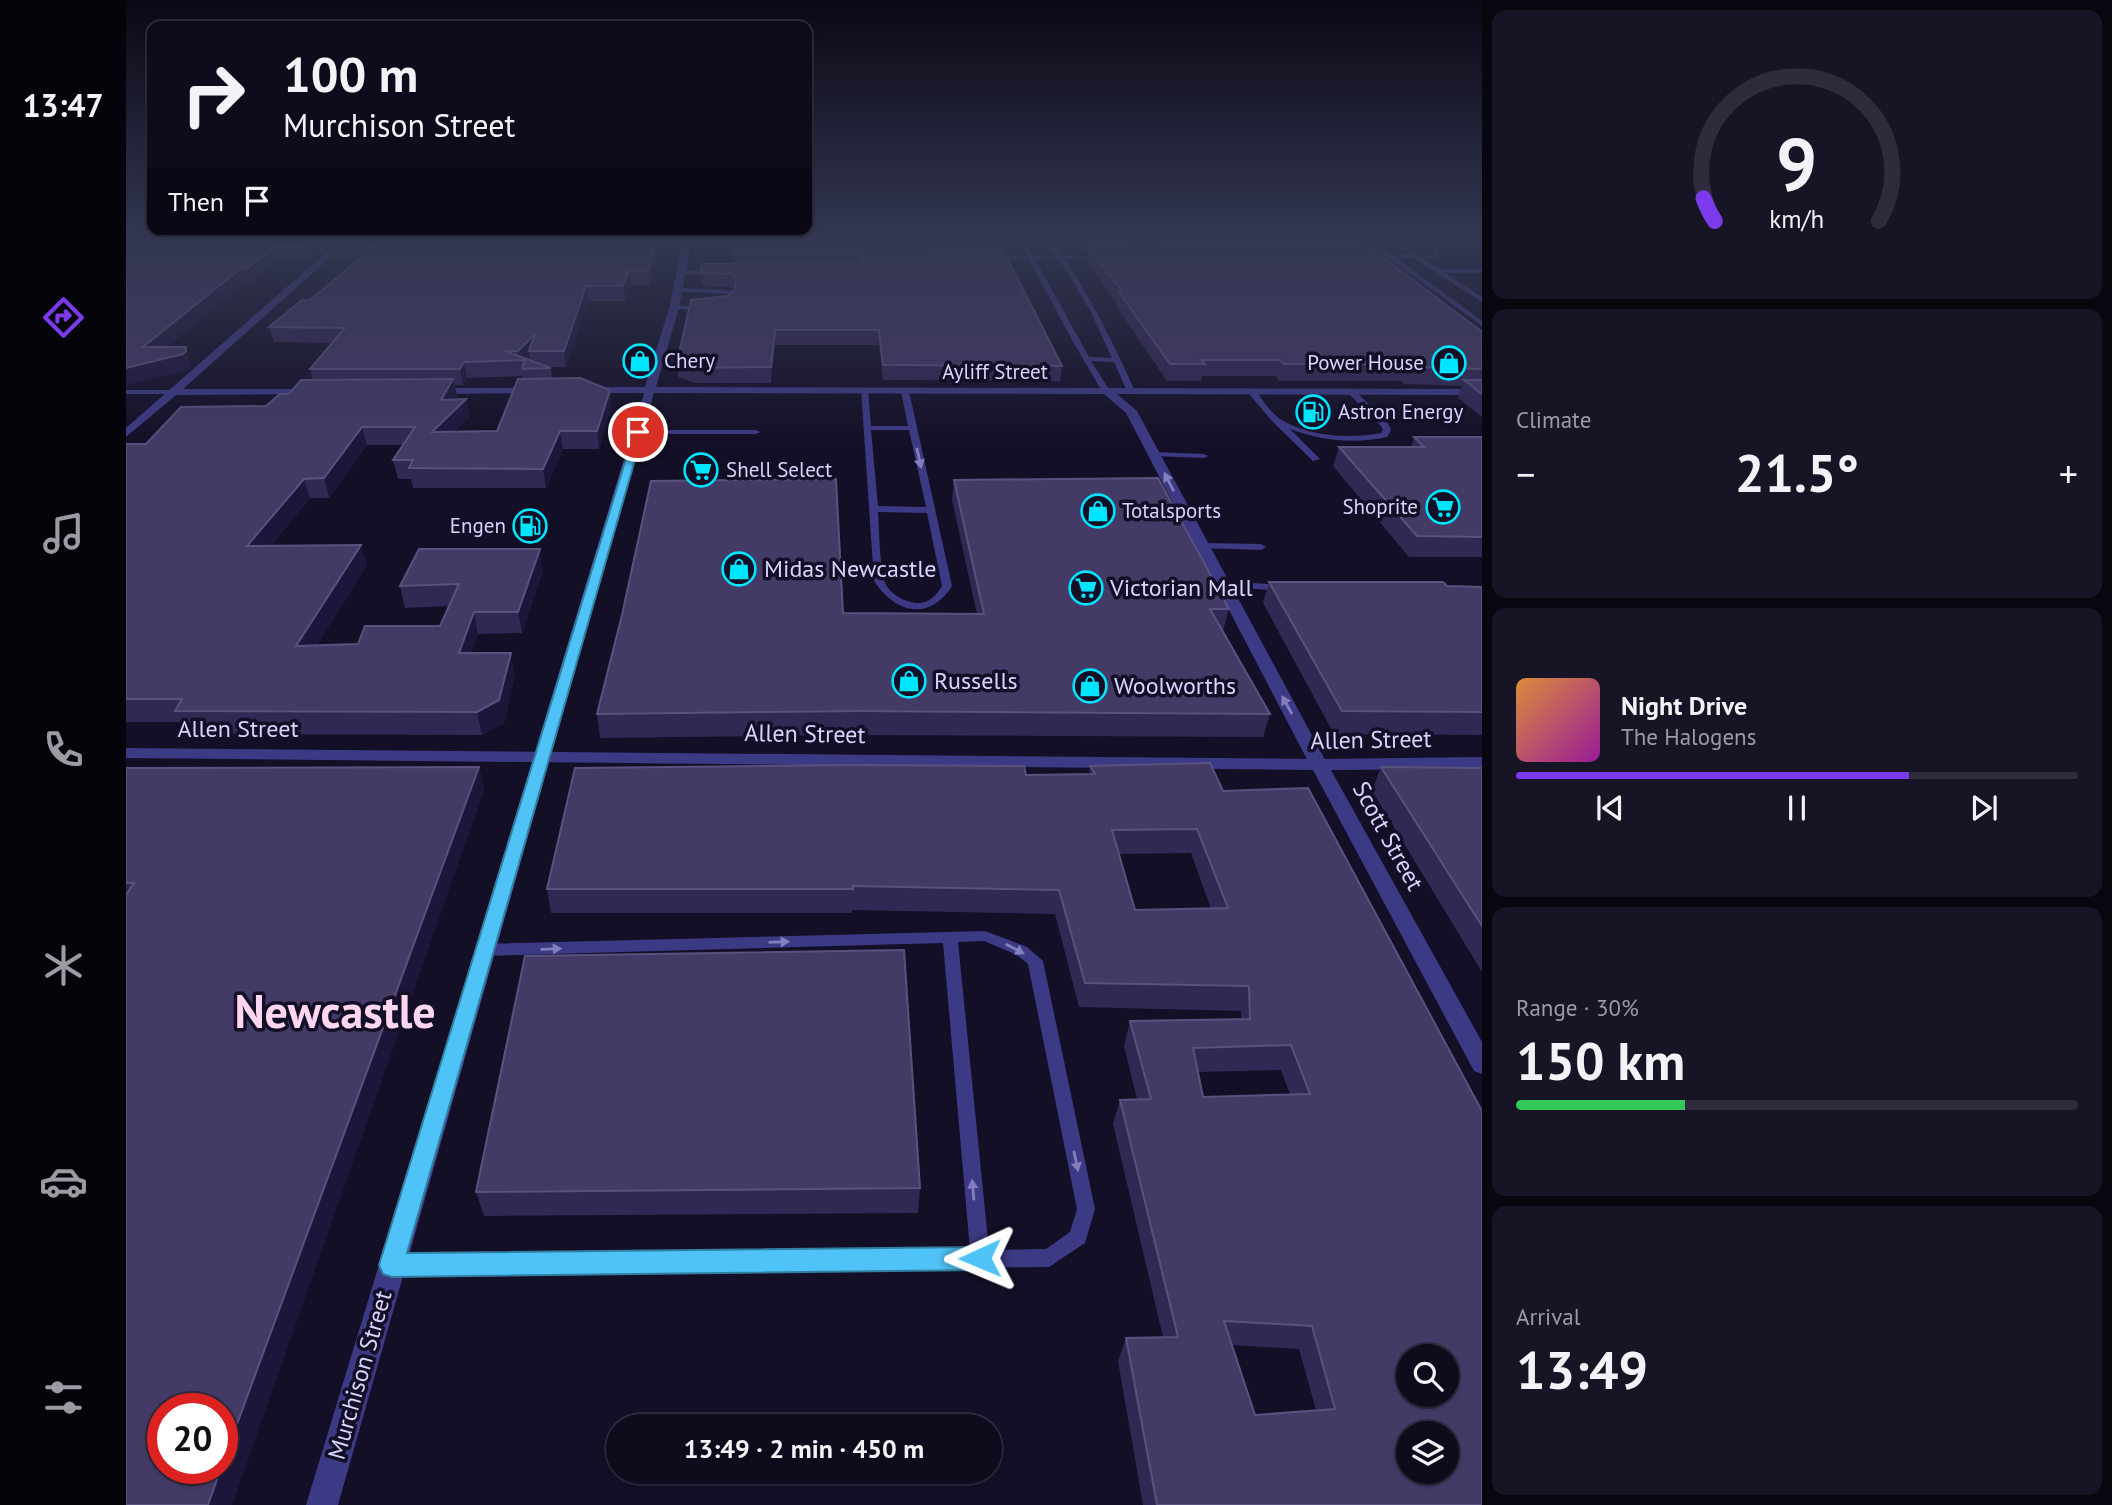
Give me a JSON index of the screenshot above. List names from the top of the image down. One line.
{"streets":{"street":["Ayliff Street","Allen Street","Scott Street","Murchison Street"]},"crossings":[["Ayliff Street","Scott Street"],["Ayliff Street","Murchison Street"],["Allen Street","Scott Street"],["Allen Street","Murchison Street"]],"districts":["Newcastle"],"places":{"shop":["Chery","Power House","Totalsports","Midas Newcastle","Russells","Woolworths"],"fuel station":["Astron Energy","Engen"],"supermarket":["Shell Select","Shoprite","Victorian Mall"]},"page":{"tabs":"13:47","turn":["100 m","Murchison Street"],"then":"Then","tile":["Climate",["Range · 30%","150 km"],["Arrival","13:49"]],"heat":["−","21.5°","+"],"song":["Night Drive","The Halogens"],"limit":"20","trip":"13:49 · 2 min · 450 m","gauge":["9","km/h"]}}
